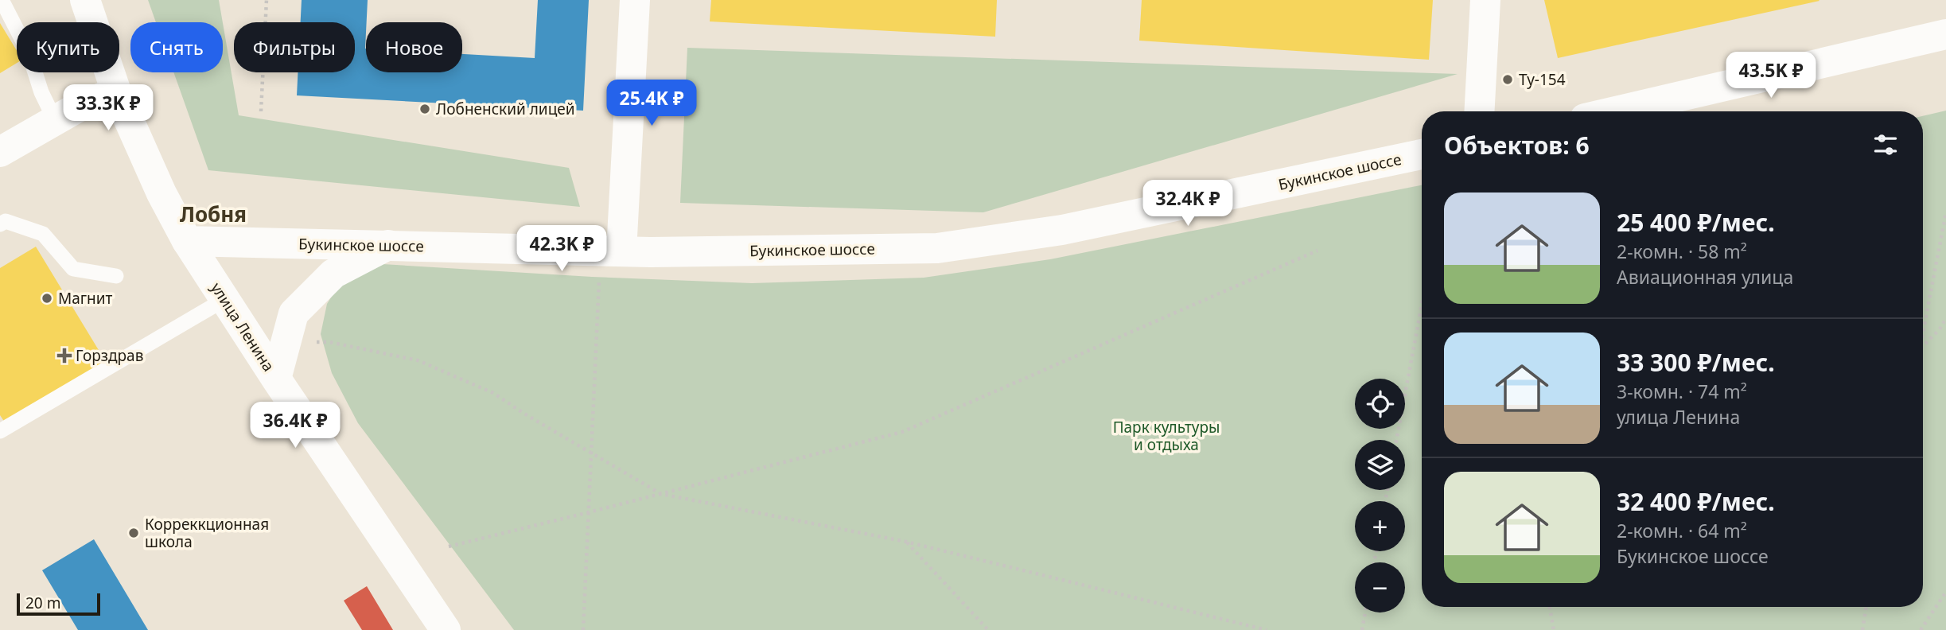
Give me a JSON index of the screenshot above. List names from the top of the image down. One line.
{"streets":{"main road":["Букинское шоссе","улица Ленина"]},"crossings":[["Букинское шоссе","улица Ленина"]],"districts":["Лобня"],"parks":["Парк культуры и отдыха"],"places":{"other":["Ту-154","Лобненский лицей","Магнит","Корреккционная школа"],"health":["Горздрав"]},"scale_bar":"20 m","page":{"chip":["Купить","Снять","Фильтры","Новое"],"price":["43.5K ₽","25.4K ₽","33.3K ₽","32.4K ₽","42.3K ₽","36.4K ₽"],"heading":"Объектов: 6","list":[{"name":"25 400 ₽/мес.","note":"2-комн. · 58 m² · Авиационная улица"},{"name":"33 300 ₽/мес.","note":"3-комн. · 74 m² · улица Ленина"},{"name":"32 400 ₽/мес.","note":"2-комн. · 64 m² · Букинское шоссе"}],"map_buttons":["+","−"],"scale":"20 m"}}
